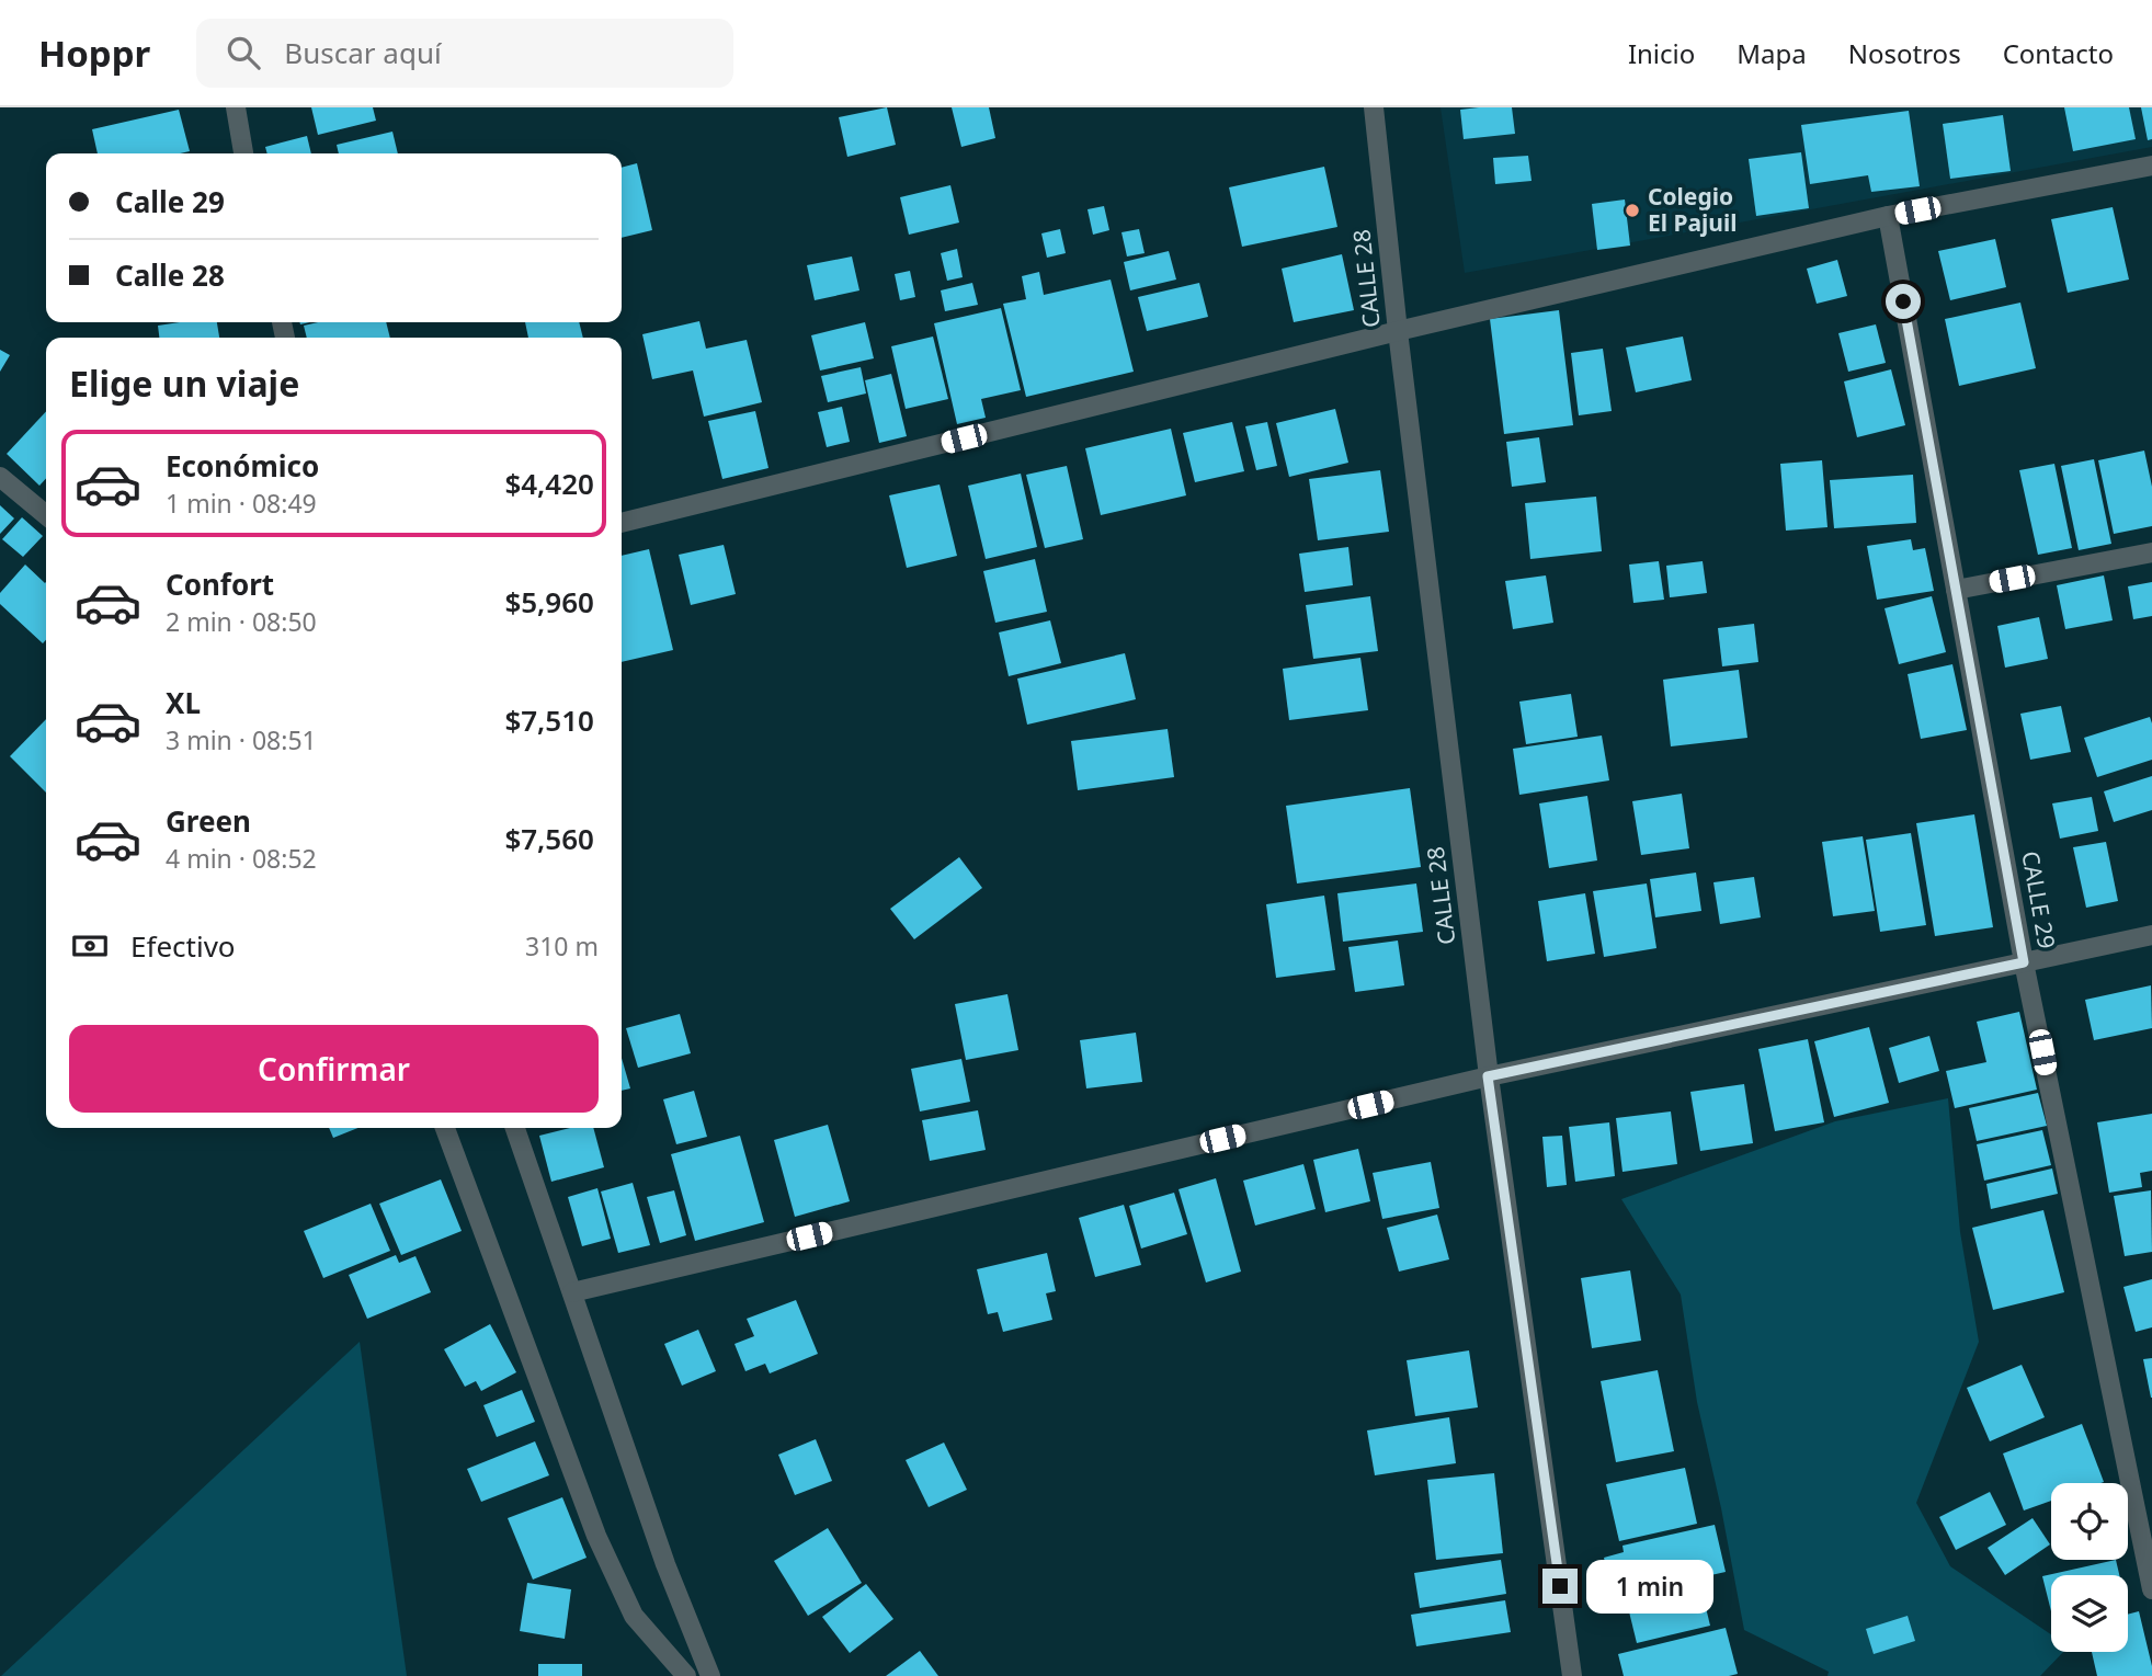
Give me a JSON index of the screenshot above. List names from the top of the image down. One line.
{"streets":{"street":["CALLE 28","CALLE 29"]},"places":["Colegio El Pajuil"],"page":{"header":"Hoppr","search":"Buscar aquí","nav":["Inicio","Mapa","Nosotros","Contacto"],"banner":["Calle 29","Calle 28"],"heading":"Elige un viaje","list":[{"name":"Económico","note":"1 min · 08:49","value":"$4,420"},{"name":"Confort","note":"2 min · 08:50","value":"$5,960"},{"name":"XL","note":"3 min · 08:51","value":"$7,510"},{"name":"Green","note":"4 min · 08:52","value":"$7,560"}],"pay":["Efectivo","310 m"],"buttons":"Confirmar","bubble":"1 min"}}
